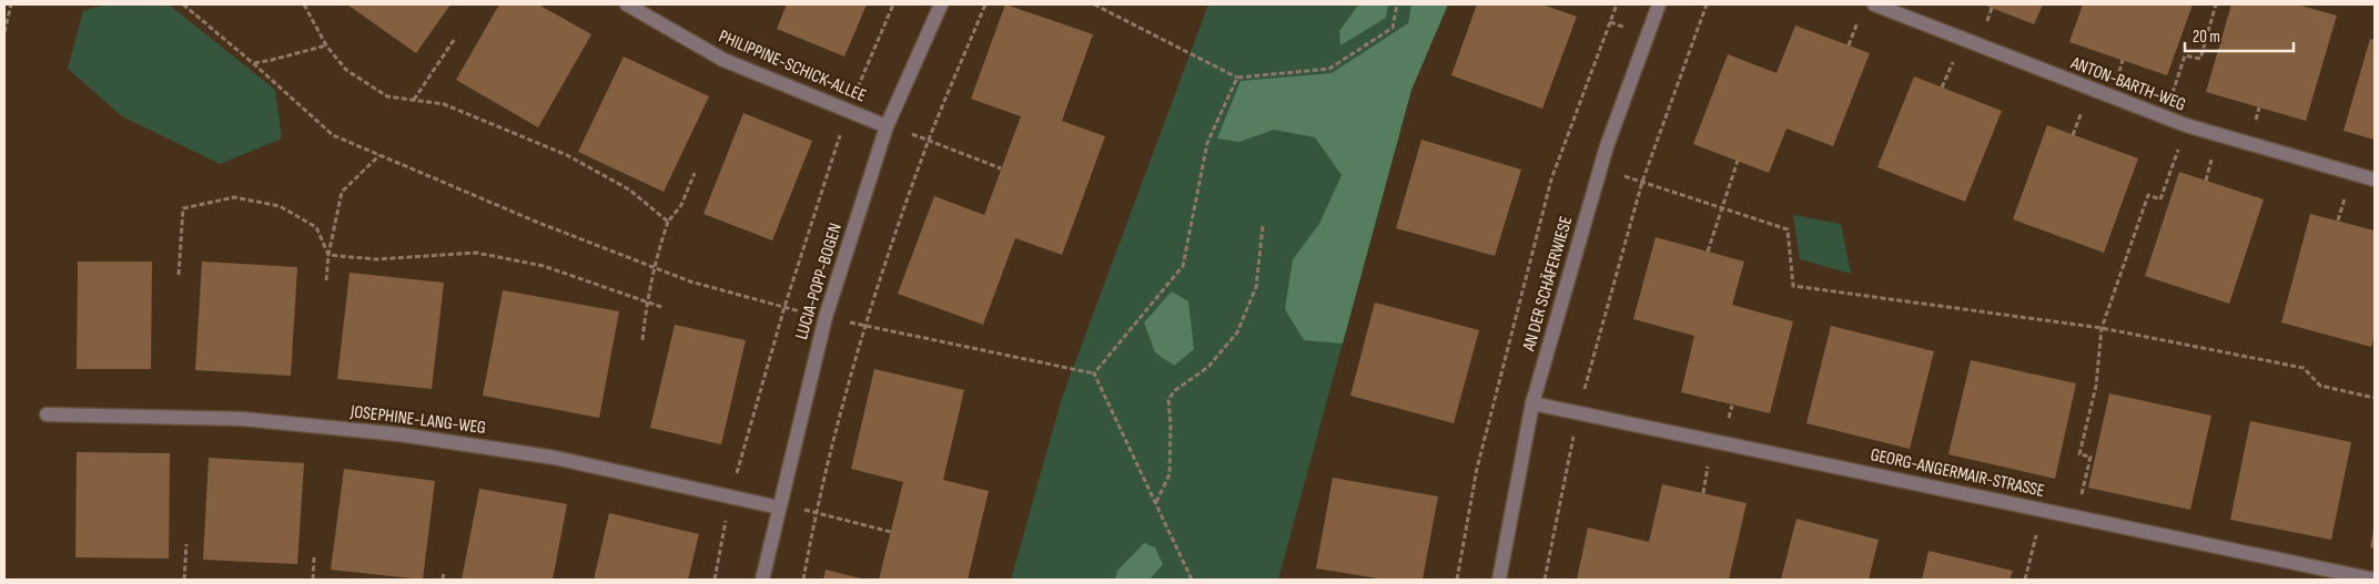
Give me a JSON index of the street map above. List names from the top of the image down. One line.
{"streets":{"street":["PHILIPPINE-SCHICK-ALLEE","ANTON-BARTH-WEG","LUCIA-POPP-BOGEN","AN DER SCHÄFERWIESE","JOSEPHINE-LANG-WEG","GEORG-ANGERMAIR-STRASSE"]},"crossings":[["PHILIPPINE-SCHICK-ALLEE","LUCIA-POPP-BOGEN"],["LUCIA-POPP-BOGEN","JOSEPHINE-LANG-WEG"],["AN DER SCHÄFERWIESE","GEORG-ANGERMAIR-STRASSE"]],"scale_bar":"20 m"}
